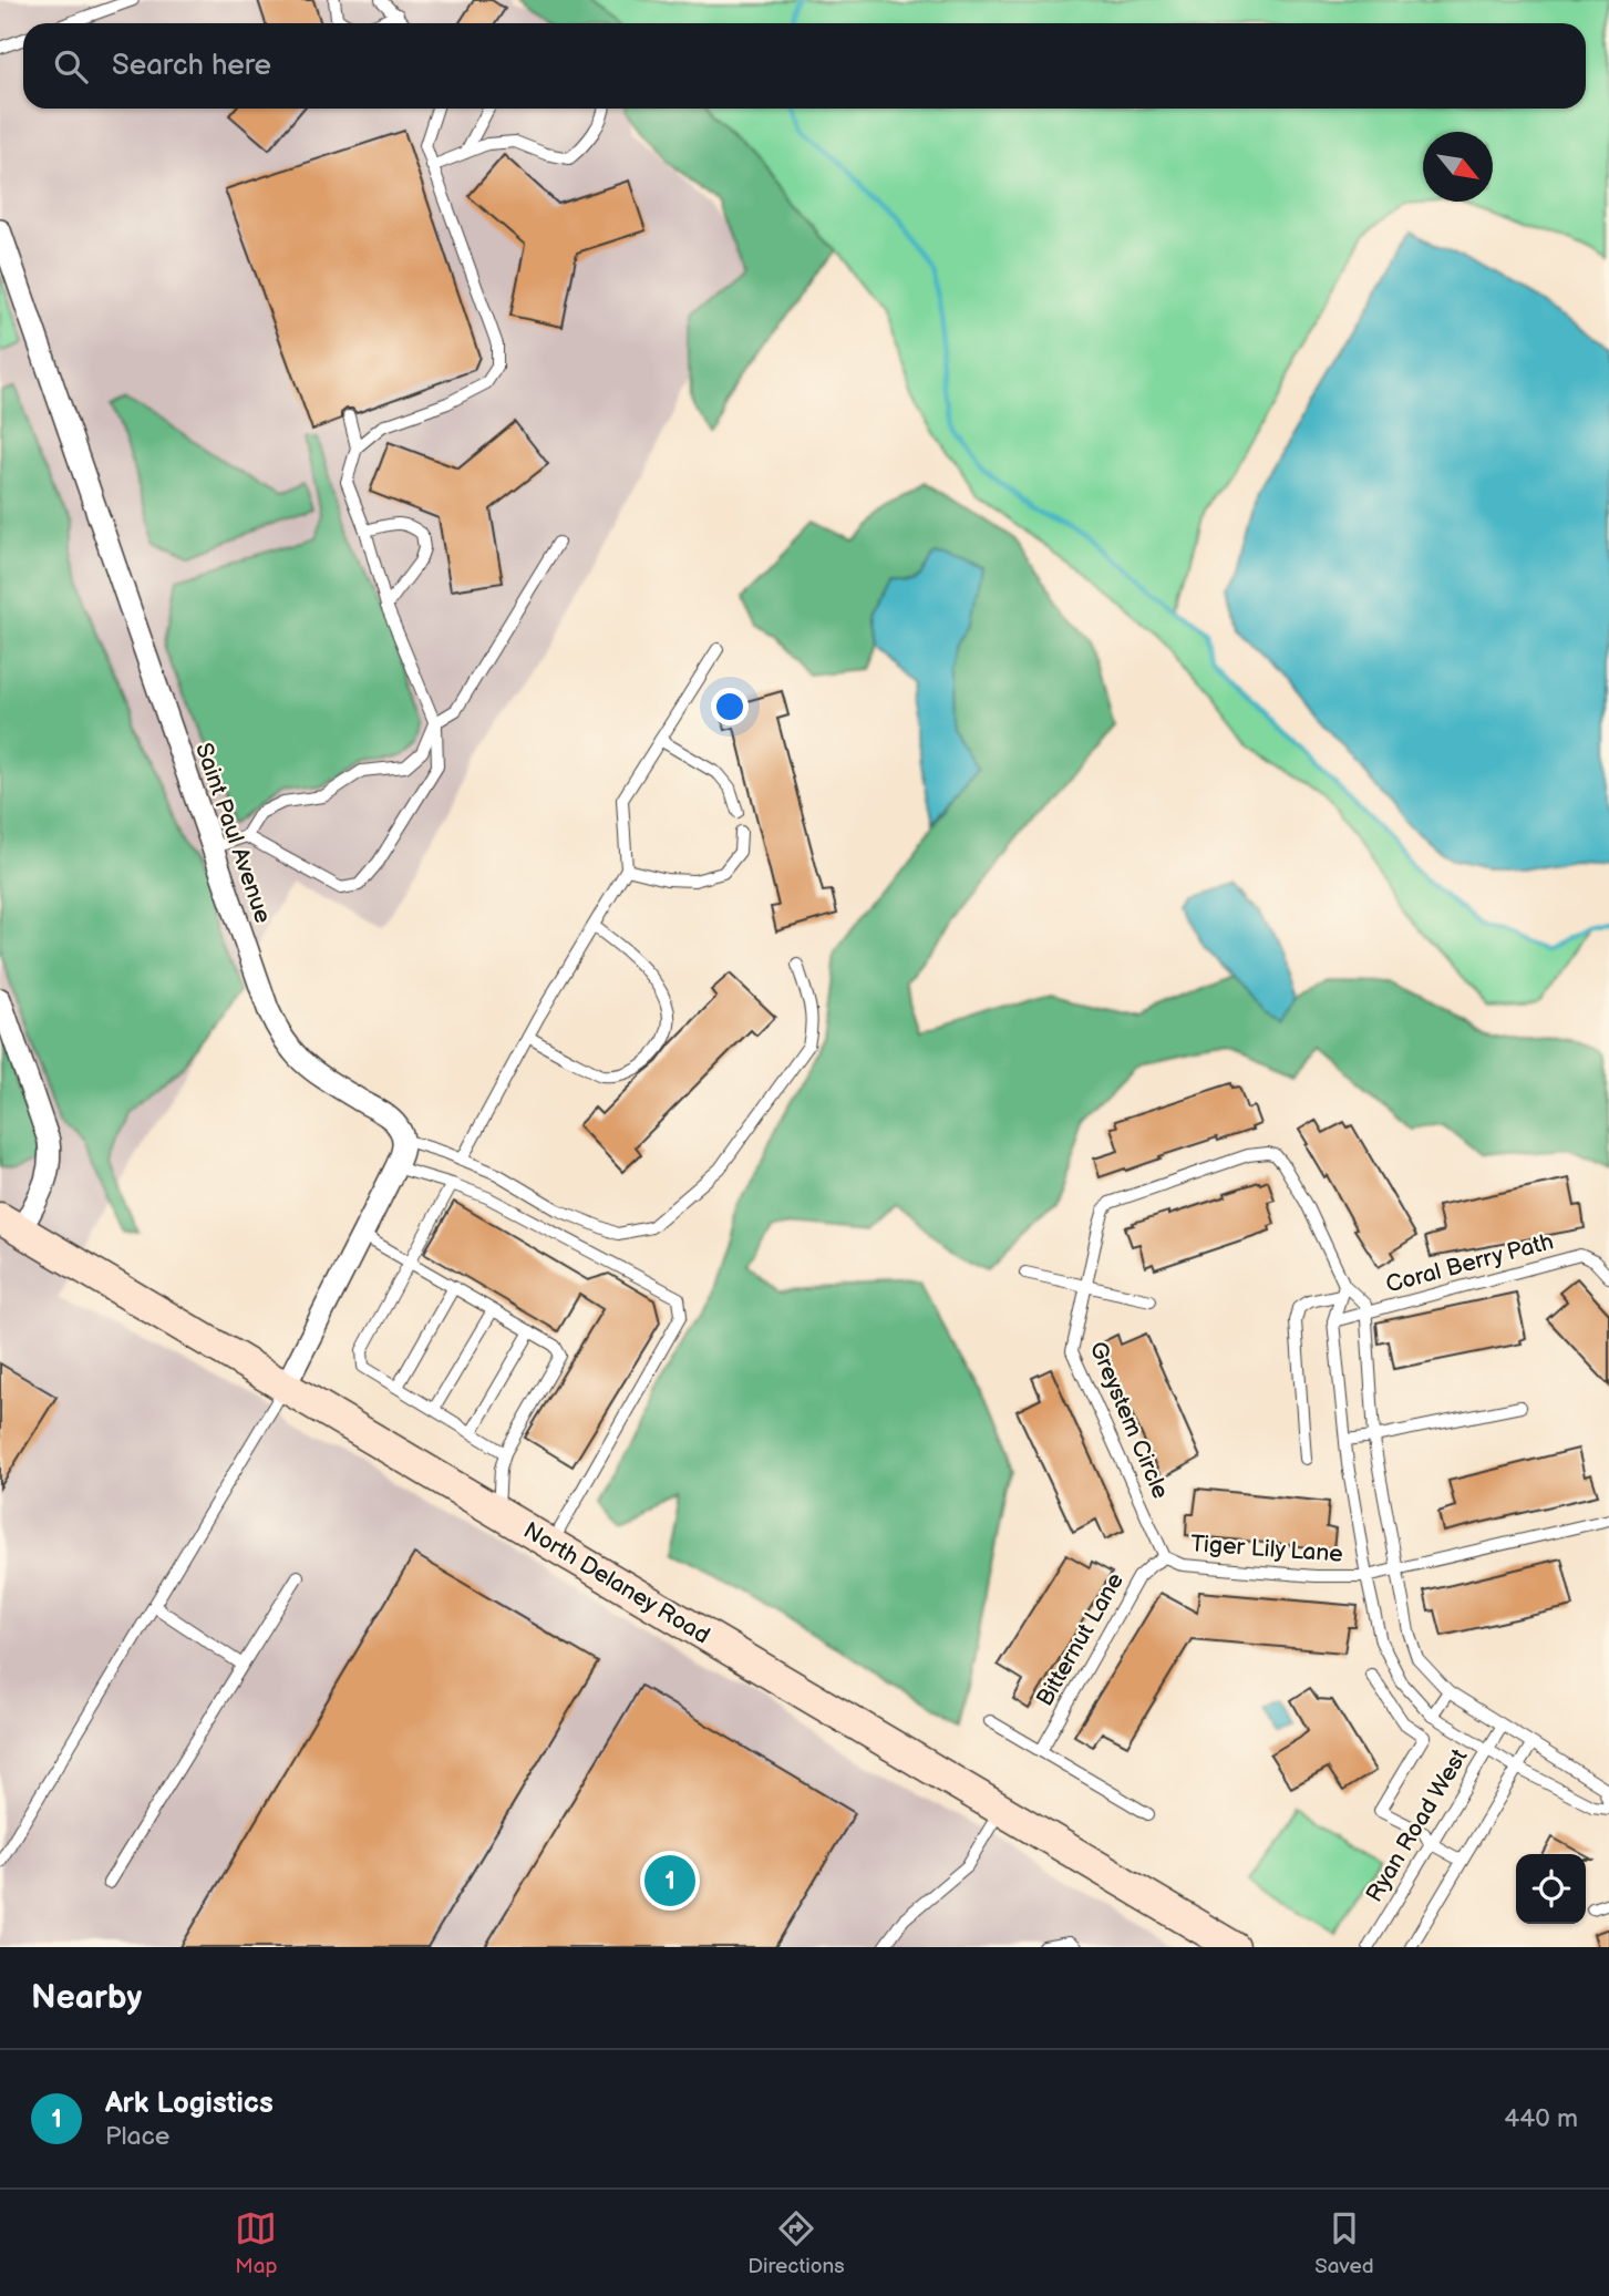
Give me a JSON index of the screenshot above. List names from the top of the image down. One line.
{"streets":{"street":["Saint Paul Avenue","North Delaney Road"],"lane":["Coral Berry Path","Greystem Circle","Tiger Lily Lane","Bitternut Lane","Ryan Road West"]},"crossings":[["Coral Berry Path","Greystem Circle"],["Greystem Circle","Tiger Lily Lane"],["Greystem Circle","Bitternut Lane"],["Tiger Lily Lane","Bitternut Lane"]],"north":"bottom right","page":{"search":"Search here","pins":"1","heading":"Nearby","list":[{"mark":"1","name":"Ark Logistics","note":"Place","value":"440 m"}],"nav":["Map","Directions","Saved"]}}
